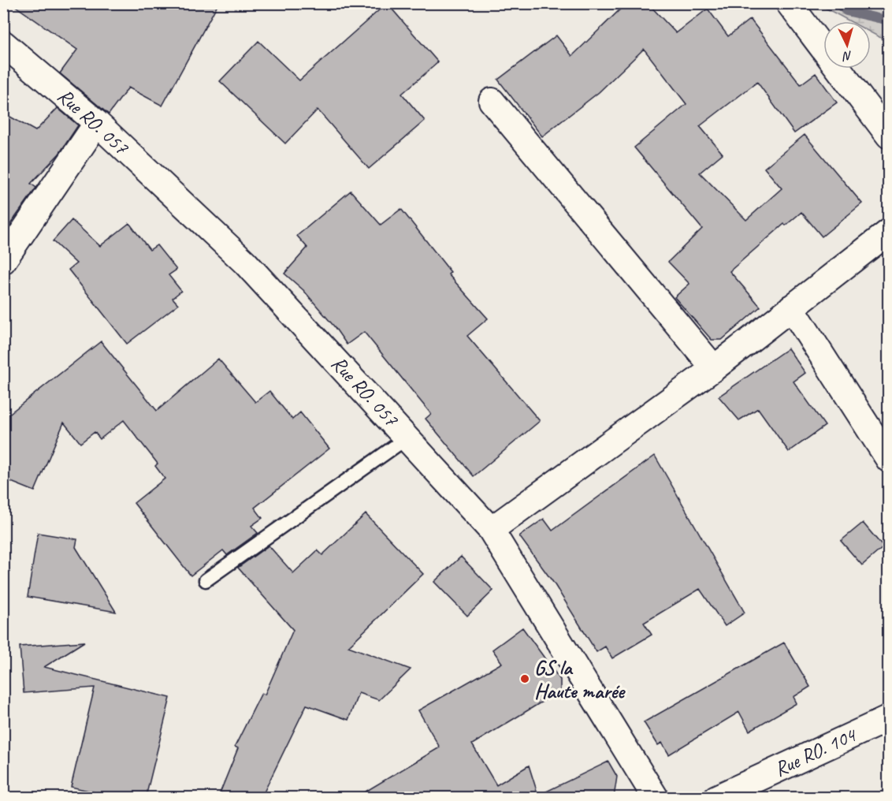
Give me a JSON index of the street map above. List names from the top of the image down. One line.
{"streets":{"street":["Rue RO. 057","Rue RO. 104"]},"places":["GS la Haute marée"],"north":"bottom"}
